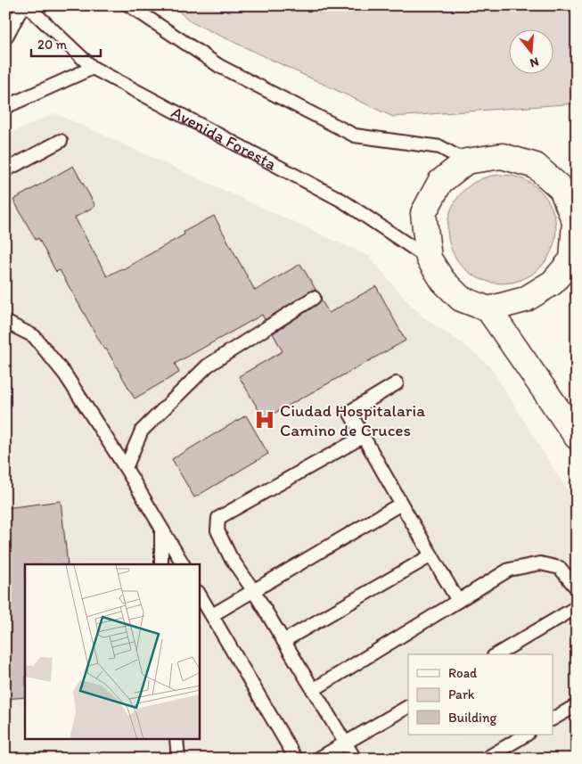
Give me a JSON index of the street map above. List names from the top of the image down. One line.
{"streets":{"lane":["Avenida Foresta"]},"places":{"hospital":["Ciudad Hospitalaria Camino de Cruces"]},"legend":["Road","Park","Building"],"scale_bar":"20 m","north":"bottom"}
